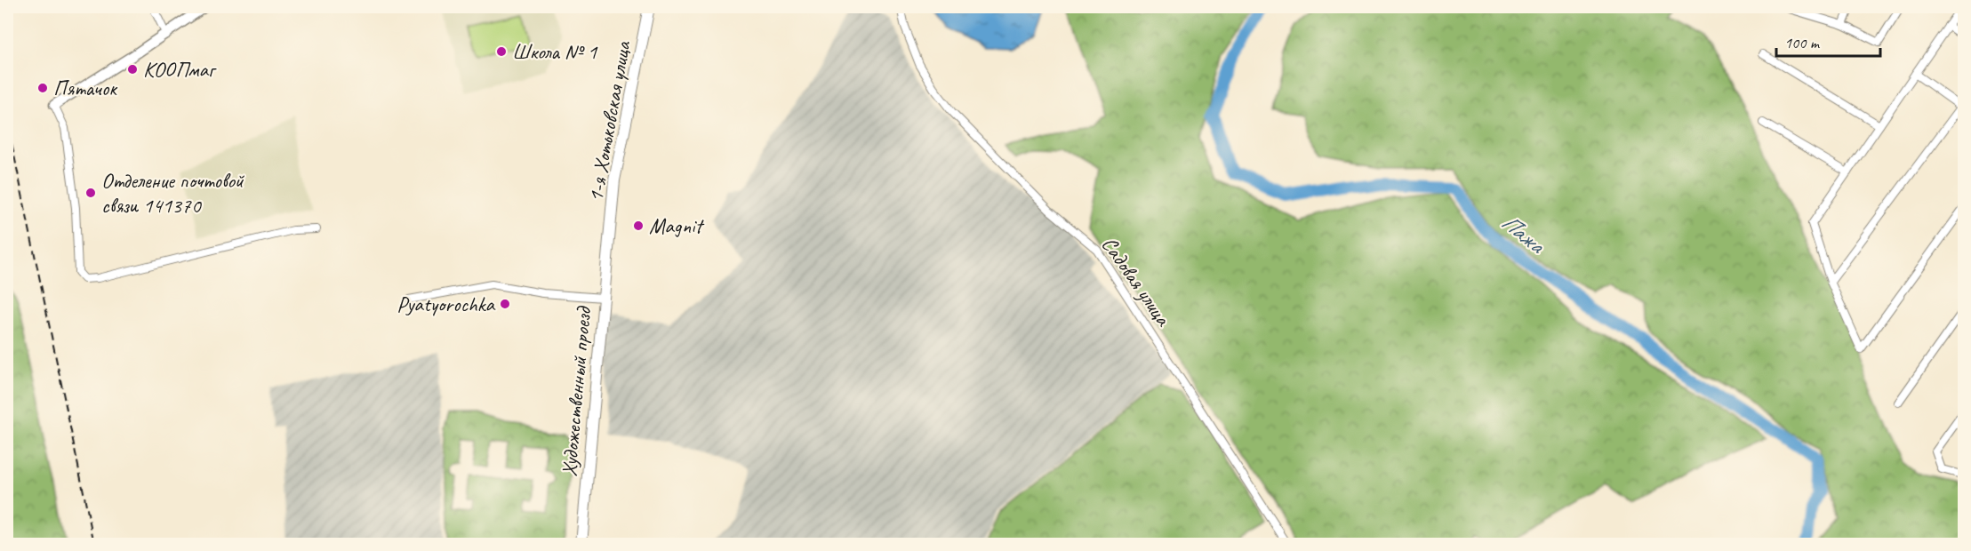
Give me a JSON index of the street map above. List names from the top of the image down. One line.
{"streets":{"main road":["1-я Хотьковская улица","Художественный проезд"],"street":["Садовая улица"]},"crossings":[["1-я Хотьковская улица","Художественный проезд"]],"water":["Пажа"],"places":["Школа № 1","КООПмаг","Пятачок","Отделение почтовой связи 141370","Magnit","Pyatyorochka"],"scale_bar":"100 m"}
